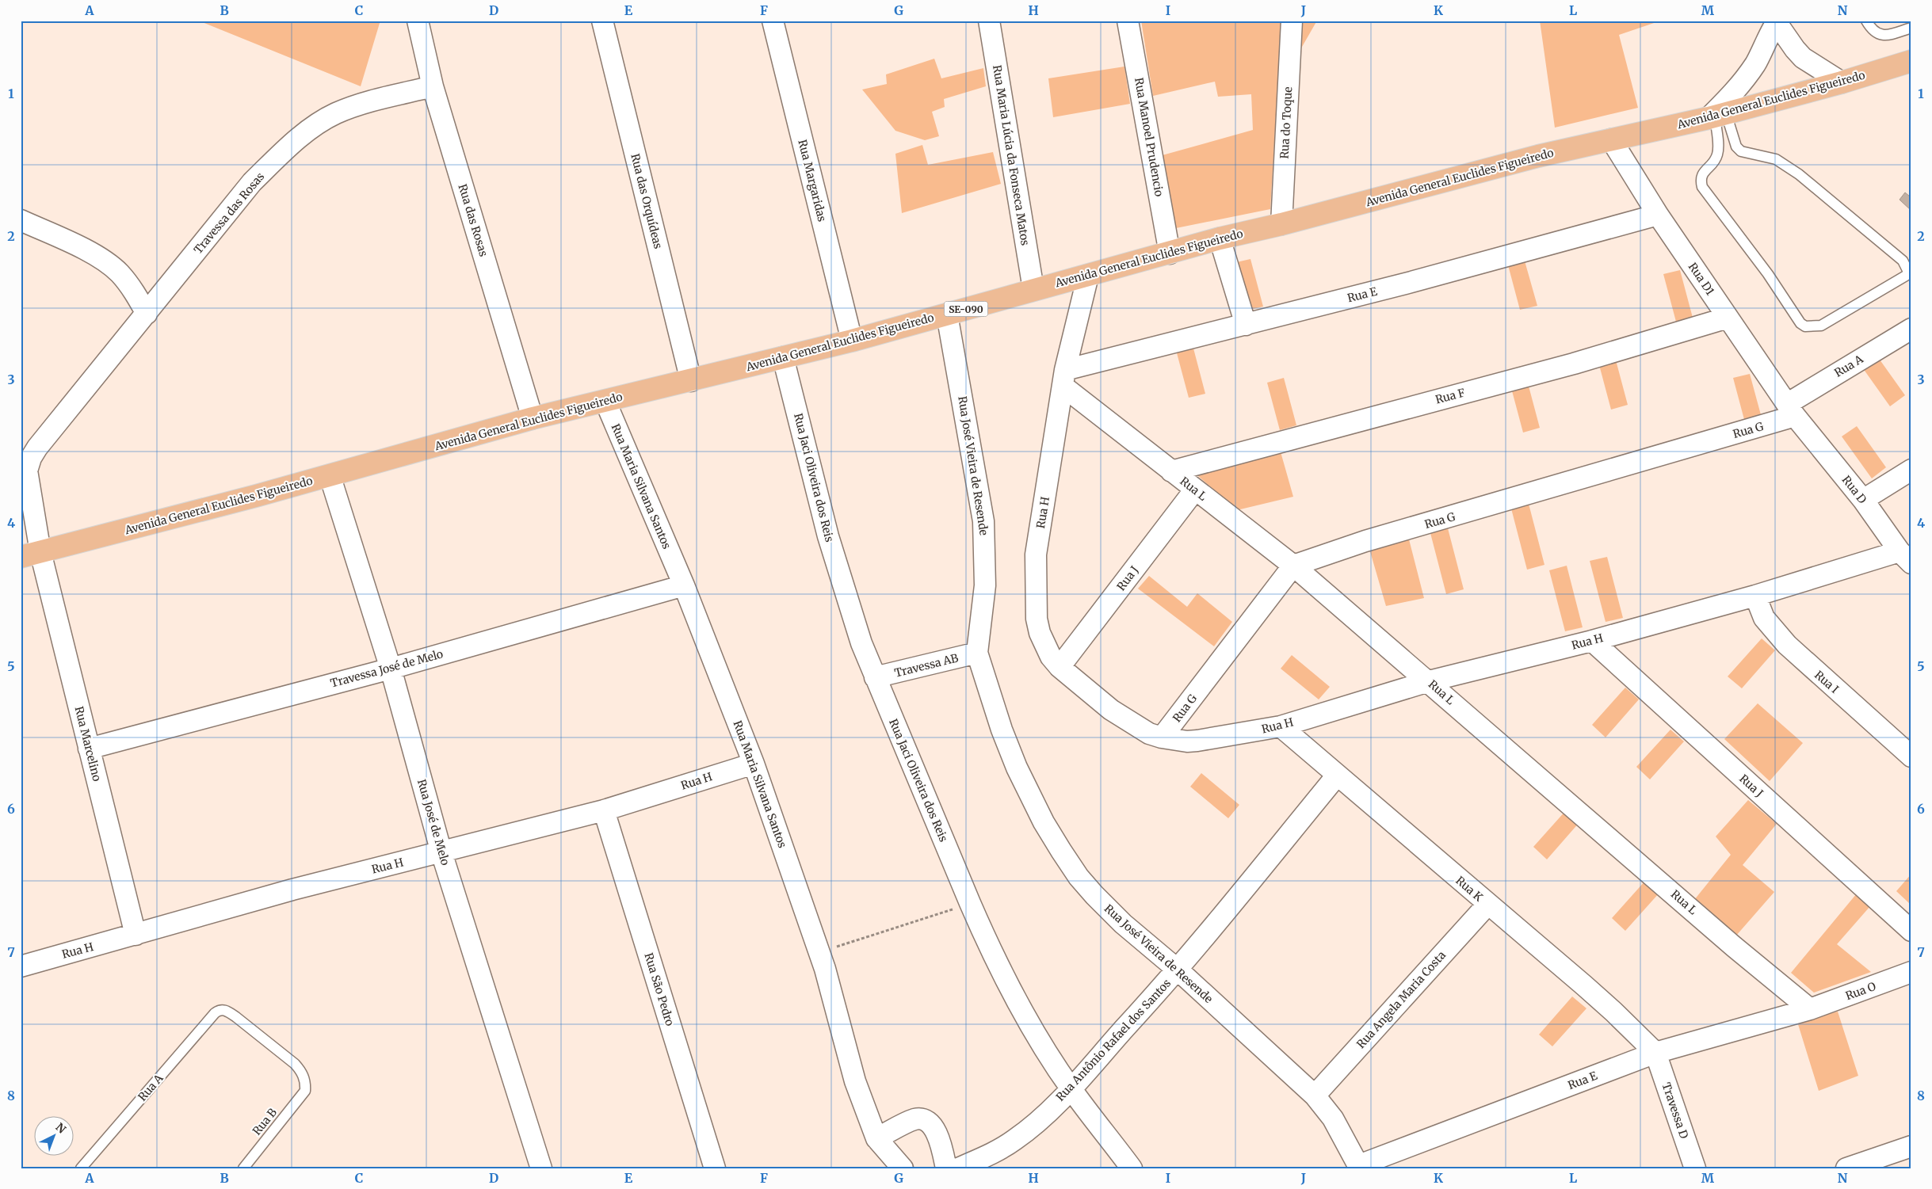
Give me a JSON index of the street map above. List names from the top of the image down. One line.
{"streets":{"main road":["Avenida General Euclides Figueiredo","SE-090"],"street":["Rua do Toque","Rua Manoel Prudencio","Rua Maria Lúcia da Fonseca Matos","Rua Margaridas","Rua das Orquídeas","Travessa das Rosas","Rua das Rosas","Rua D1","Rua E","Rua A","Rua F","Rua G","Rua José Vieira de Resende","Rua Jaci Oliveira dos Reis","Rua Maria Silvana Santos","Rua L","Rua D","Rua H","Rua J","Travessa AB","Travessa José de Melo","Rua I","Rua Marcelino","Rua José de Melo","Rua K","Rua São Pedro","Rua O","Rua Angela Maria Costa","Rua Antônio Rafael dos Santos","Travessa D"],"lane":["Rua B"]},"crossings":[["Avenida General Euclides Figueiredo","Rua do Toque"],["Avenida General Euclides Figueiredo","Rua Manoel Prudencio"],["Avenida General Euclides Figueiredo","Rua Maria Lúcia da Fonseca Matos"],["Avenida General Euclides Figueiredo","Rua Margaridas"],["Avenida General Euclides Figueiredo","Rua das Orquídeas"],["Avenida General Euclides Figueiredo","Travessa das Rosas"],["Avenida General Euclides Figueiredo","Rua das Rosas"],["Avenida General Euclides Figueiredo","Rua D1"],["Avenida General Euclides Figueiredo","Rua José Vieira de Resende"],["Avenida General Euclides Figueiredo","Rua Jaci Oliveira dos Reis"],["Avenida General Euclides Figueiredo","Rua Maria Silvana Santos"],["Avenida General Euclides Figueiredo","Rua H"],["Avenida General Euclides Figueiredo","Rua Marcelino"],["Avenida General Euclides Figueiredo","Rua José de Melo"],["Travessa das Rosas","Rua das Rosas"],["Travessa das Rosas","Rua Marcelino"],["Rua D1","Rua E"],["Rua D1","Rua A"],["Rua D1","Rua F"],["Rua D1","Rua G"],["Rua D1","Rua D"],["Rua E","Rua José Vieira de Resende"],["Rua E","Rua L"],["Rua E","Rua H"],["Rua E","Rua K"],["Rua E","Rua O"],["Rua E","Travessa D"],["Rua A","Rua G"],["Rua A","Rua D"],["Rua A","Rua B"],["Rua F","Rua L"],["Rua G","Rua L"],["Rua G","Rua D"],["Rua G","Rua H"],["Rua José Vieira de Resende","Travessa AB"],["Rua José Vieira de Resende","Rua Angela Maria Costa"],["Rua José Vieira de Resende","Rua Antônio Rafael dos Santos"],["Rua Jaci Oliveira dos Reis","Travessa AB"],["Rua Jaci Oliveira dos Reis","Rua Antônio Rafael dos Santos"],["Rua Maria Silvana Santos","Rua H"],["Rua Maria Silvana Santos","Travessa José de Melo"],["Rua L","Rua H"],["Rua L","Rua J"],["Rua L","Rua O"],["Rua D","Rua H"],["Rua H","Rua J"],["Rua H","Rua I"],["Rua H","Rua Marcelino"],["Rua H","Rua José de Melo"],["Rua H","Rua K"],["Rua H","Rua São Pedro"],["Travessa José de Melo","Rua Marcelino"],["Travessa José de Melo","Rua José de Melo"],["Rua K","Rua Angela Maria Costa"],["Rua K","Rua Antônio Rafael dos Santos"],["Rua K","Travessa D"]],"north":"top right","grid":{"columns":["A","B","C","D","E","F","G","H","I","J","K","L","M","N"],"rows":["1","2","3","4","5","6","7","8"]}}
